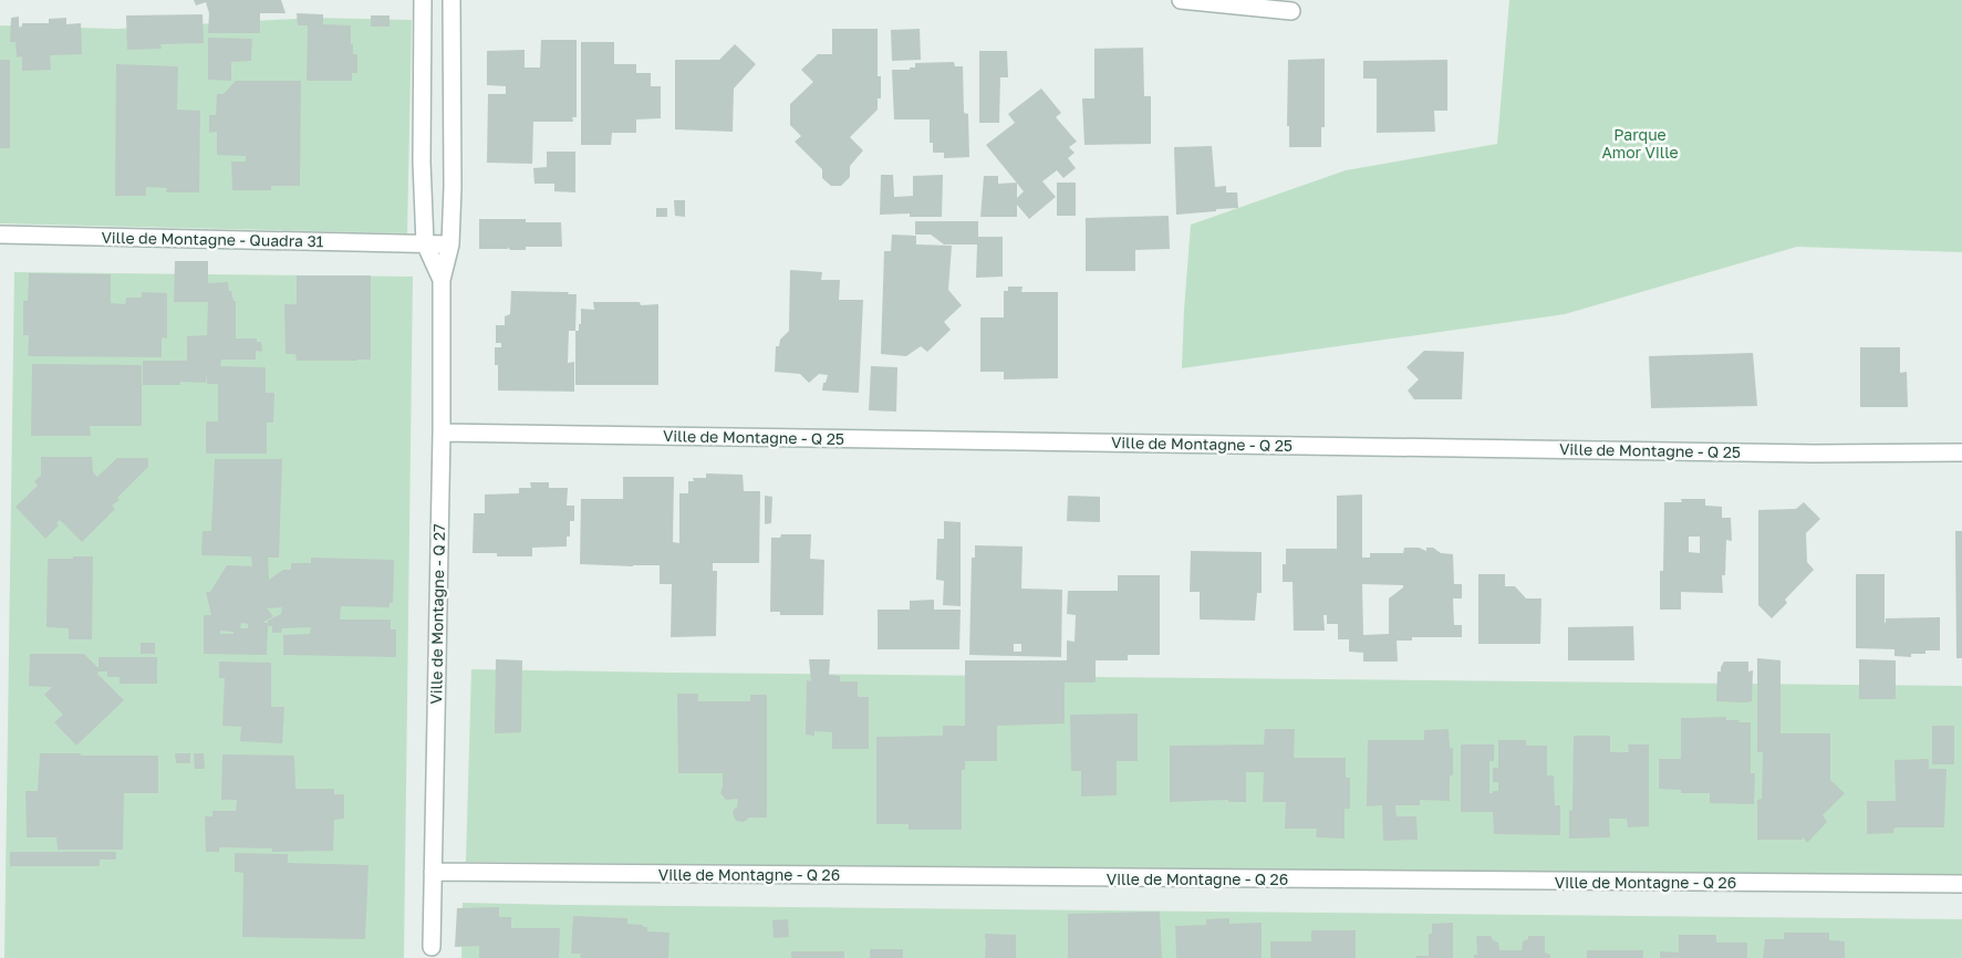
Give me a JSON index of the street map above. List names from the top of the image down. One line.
{"streets":{"street":["Ville de Montagne - Quadra 31","Ville de Montagne - Q 25","Ville de Montagne - Q 27","Ville de Montagne - Q 26"]},"crossings":[["Ville de Montagne - Quadra 31","Ville de Montagne - Q 27"],["Ville de Montagne - Q 25","Ville de Montagne - Q 27"],["Ville de Montagne - Q 27","Ville de Montagne - Q 26"]],"parks":["Parque Amor Ville"]}
